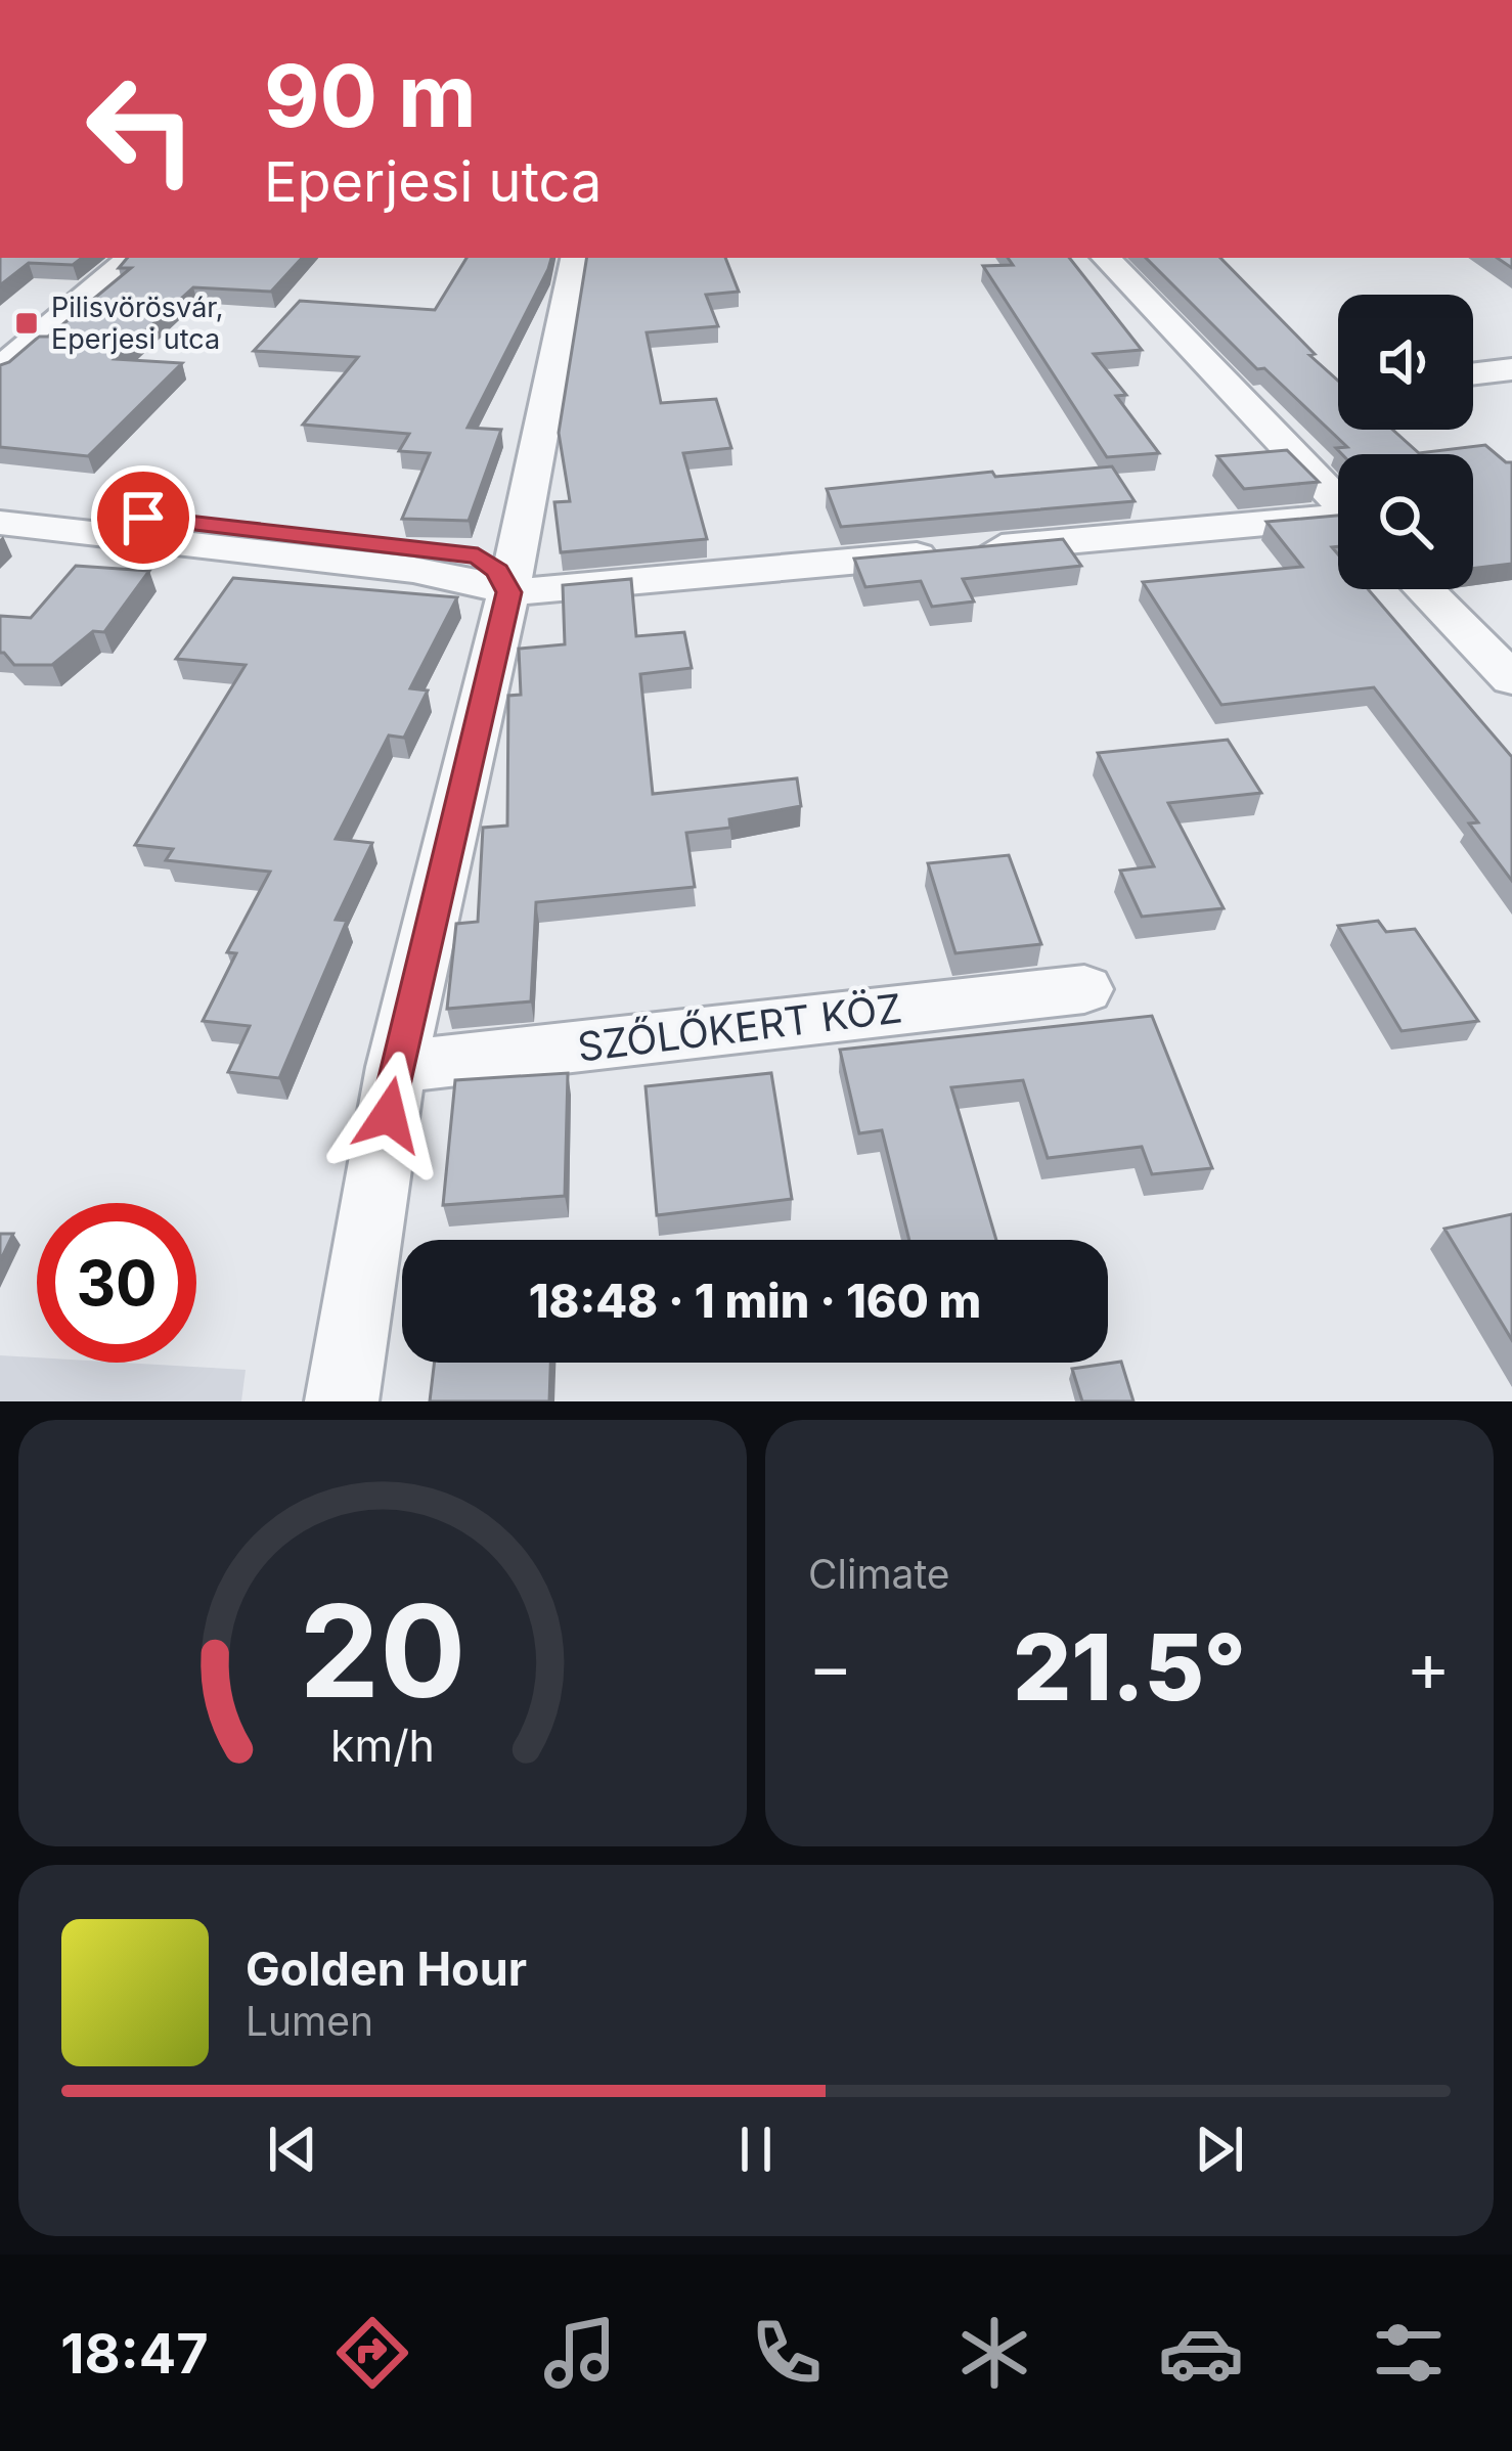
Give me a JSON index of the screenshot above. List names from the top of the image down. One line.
{"streets":{"street":["SZŐLŐKERT KÖZ"]},"places":{"transit":["Pilisvörösvár, Eperjesi utca"]},"page":{"turn":["90 m","Eperjesi utca"],"limit":"30","trip":"18:48 · 1 min · 160 m","tile":"Climate","heat":["−","21.5°","+"],"song":["Golden Hour","Lumen"],"tabs":"18:47","gauge":["20","km/h"]}}
